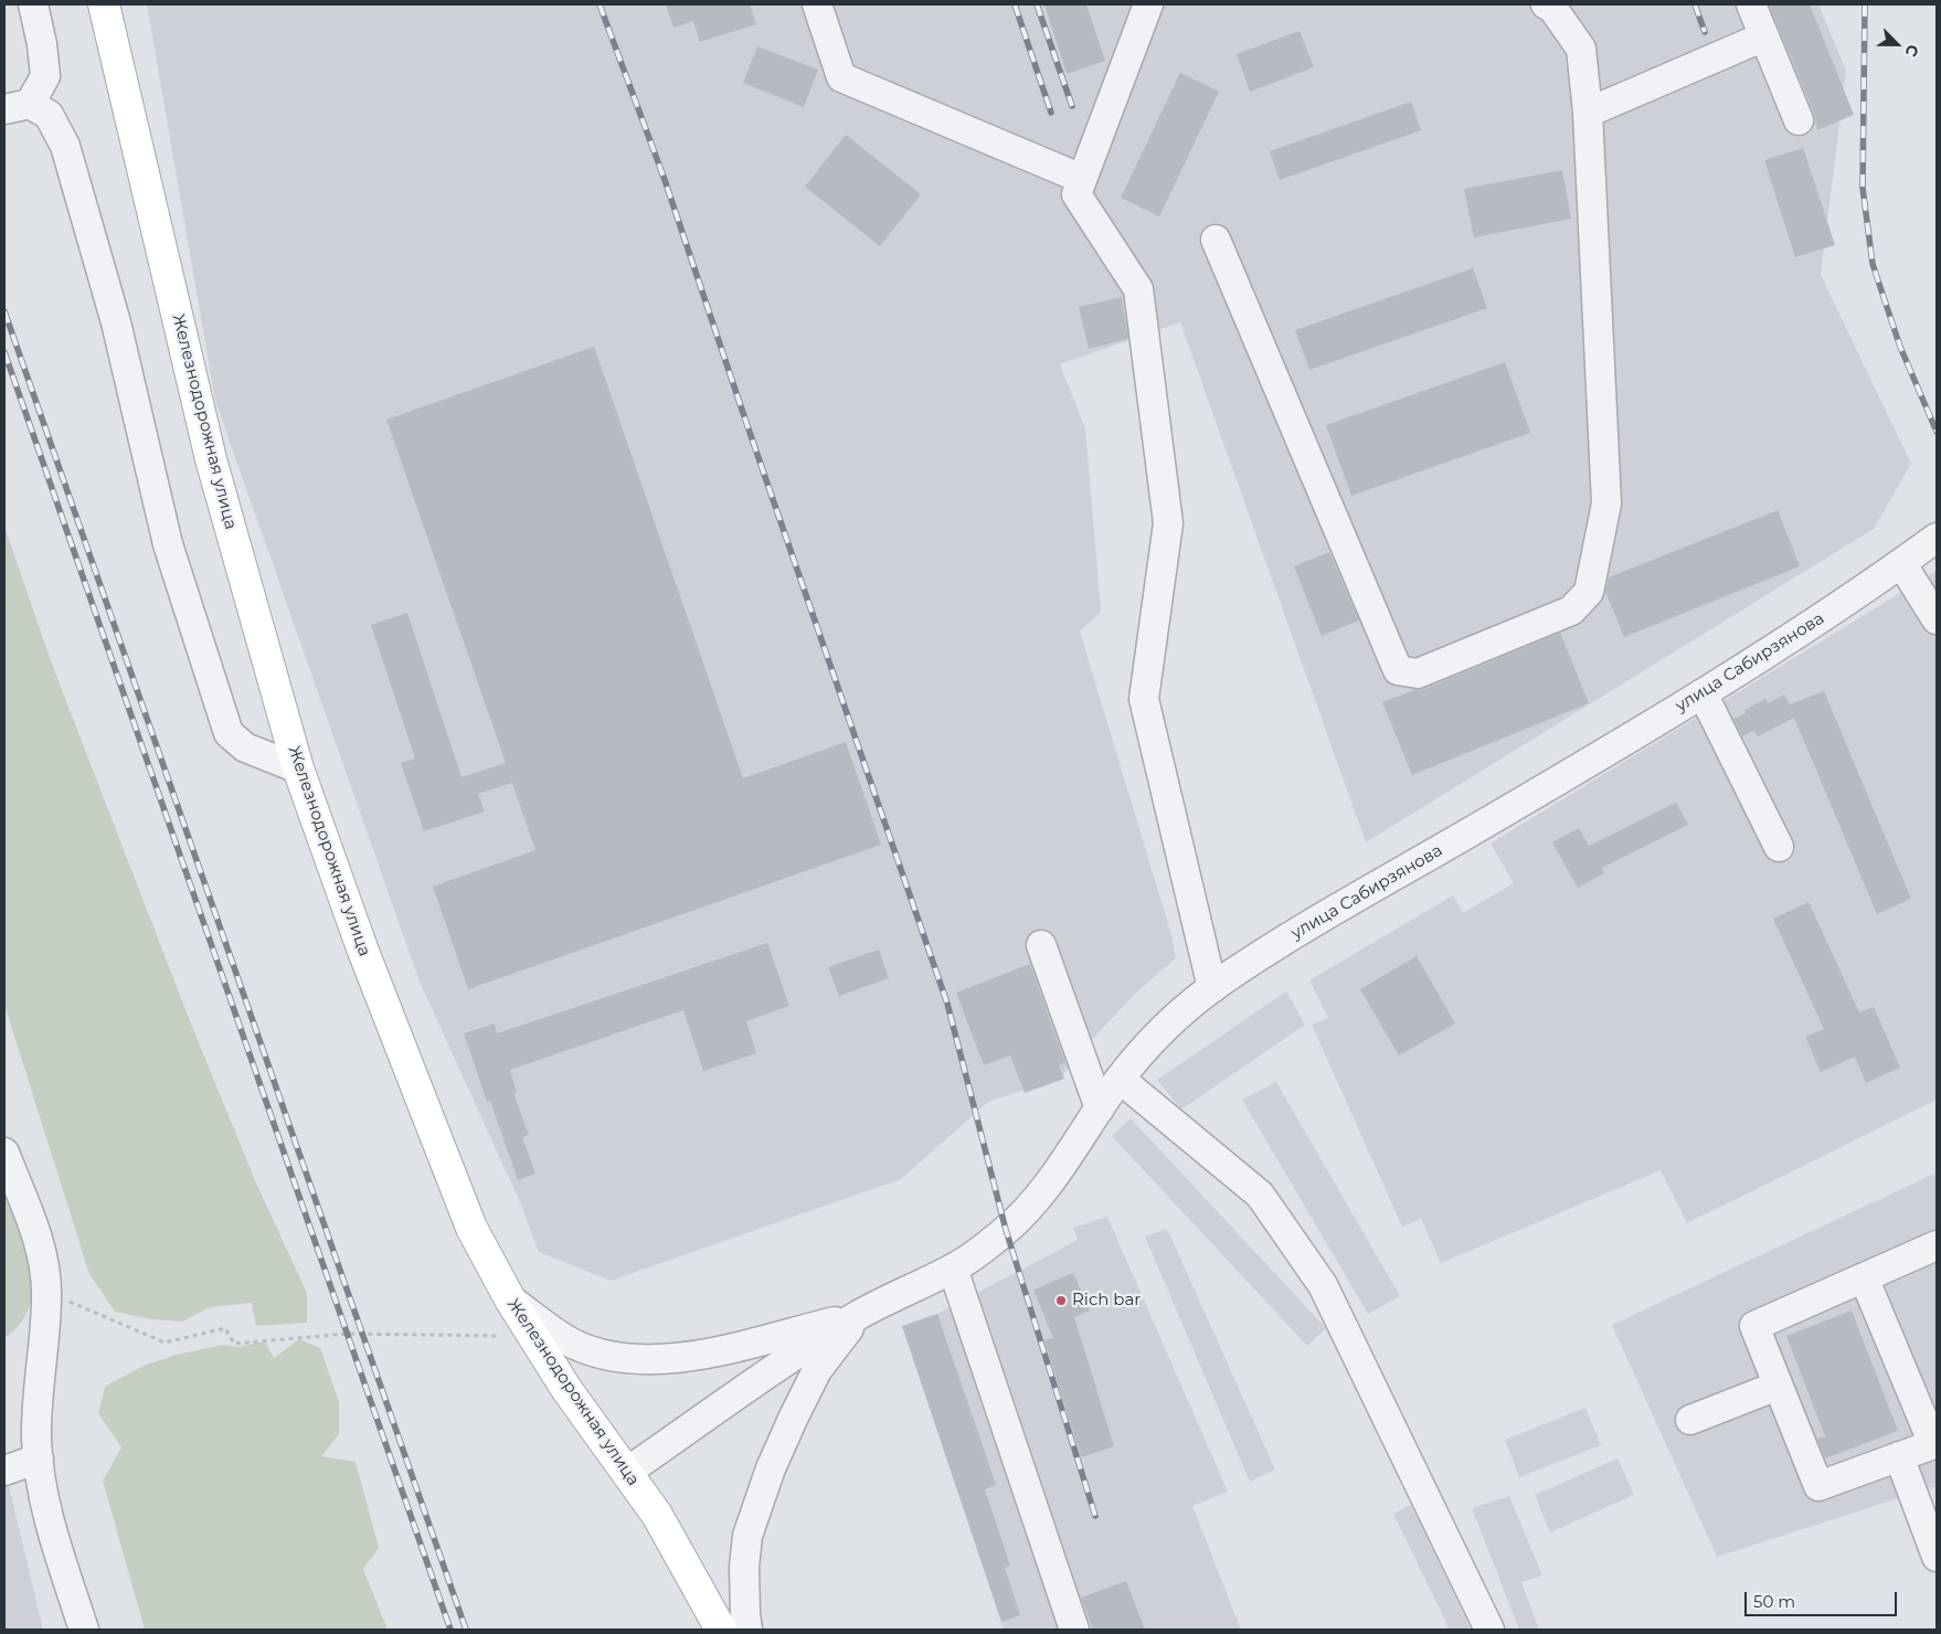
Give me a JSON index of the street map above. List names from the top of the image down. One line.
{"streets":{"main road":["Железнодорожная улица"],"street":["улица Сабирзянова"]},"places":["Rich bar"],"scale_bar":"50 m","north":"bottom right"}
